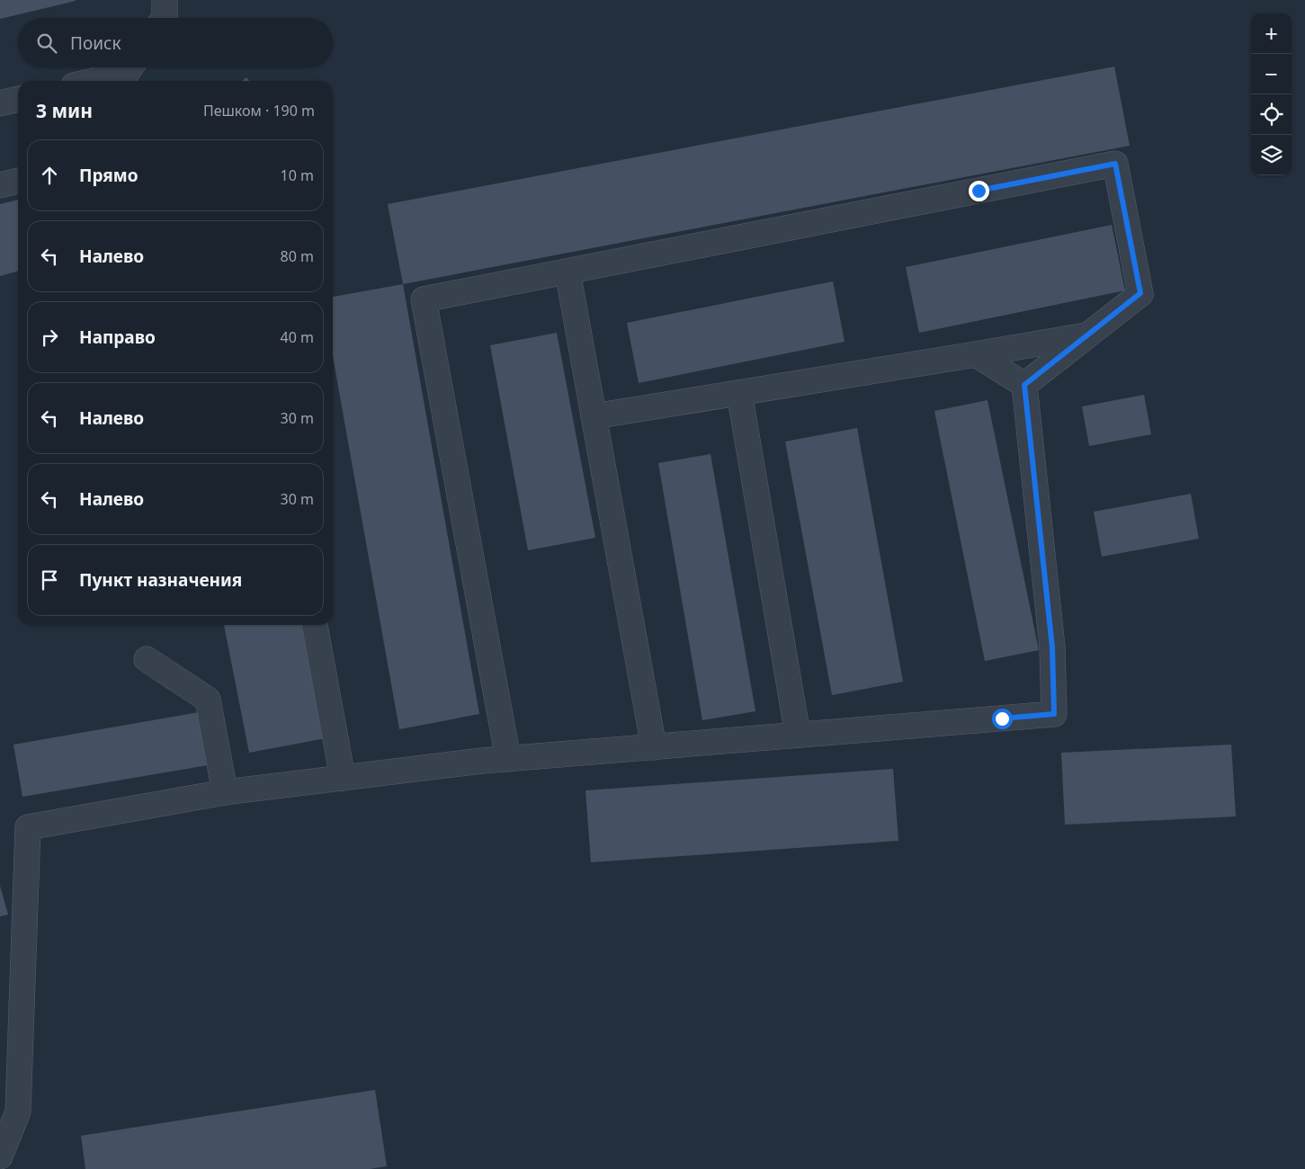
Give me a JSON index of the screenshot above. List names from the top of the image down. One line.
{"page":{"map_buttons":["+","−"],"search":"Поиск","heading":["3 мин","Пешком · 190 m"],"list":[["Прямо","10 m"],["Налево","80 m"],["Направо","40 m"],["Налево","30 m"],["Налево","30 m"],"Пункт назначения"]}}
